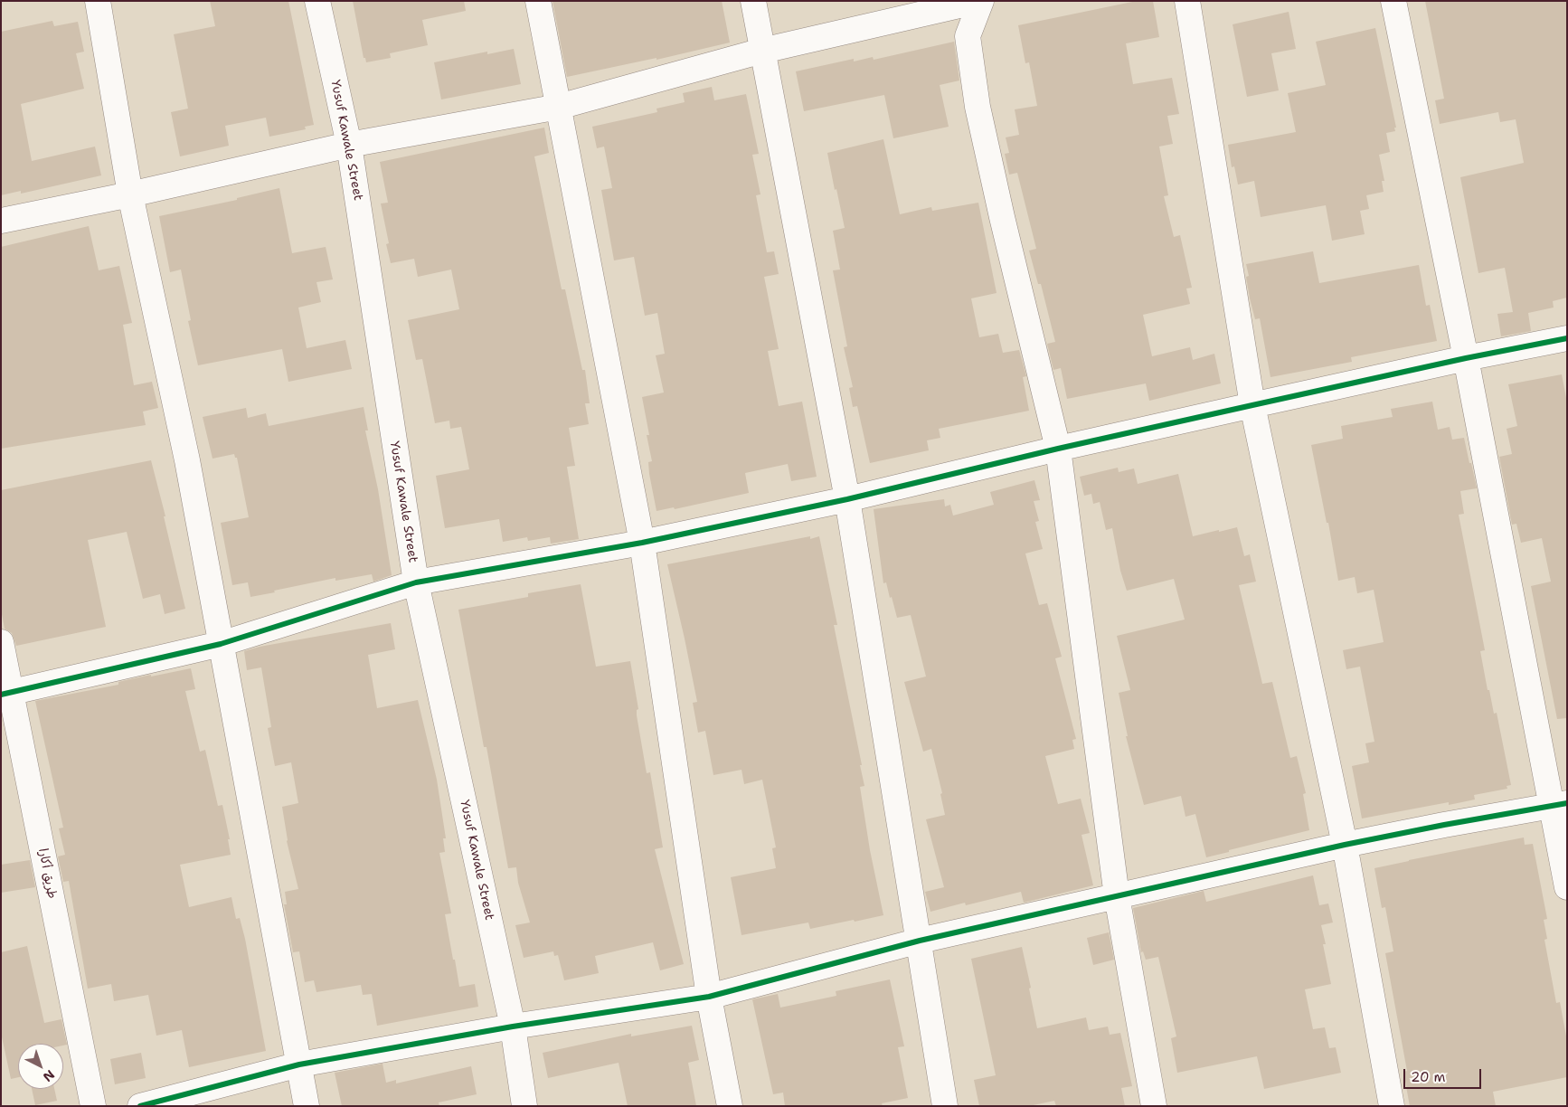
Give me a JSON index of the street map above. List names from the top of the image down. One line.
{"streets":{"street":["Yusuf Kawale Street","طريق أكارا"]},"scale_bar":"20 m","north":"bottom right"}
